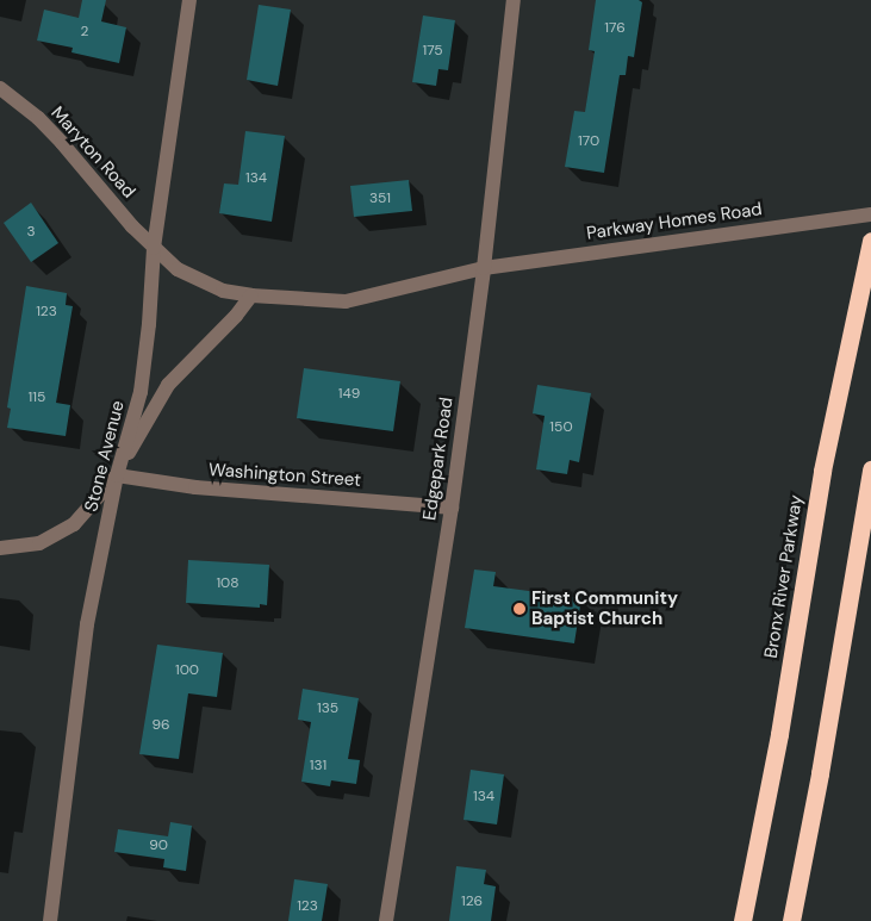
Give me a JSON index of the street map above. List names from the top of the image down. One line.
{"streets":{"highway":["Bronx River Parkway"],"street":["Maryton Road","Parkway Homes Road","Stone Avenue","Edgepark Road","Washington Street"]},"crossings":[["Maryton Road","Parkway Homes Road"],["Maryton Road","Stone Avenue"],["Parkway Homes Road","Edgepark Road"],["Stone Avenue","Washington Street"],["Edgepark Road","Washington Street"]],"places":["First Community Baptist Church"],"house_numbers":["176","2","175","170","134","351","3","123","149","115","150","108","100","135","96","131","134","90","126","123"]}
